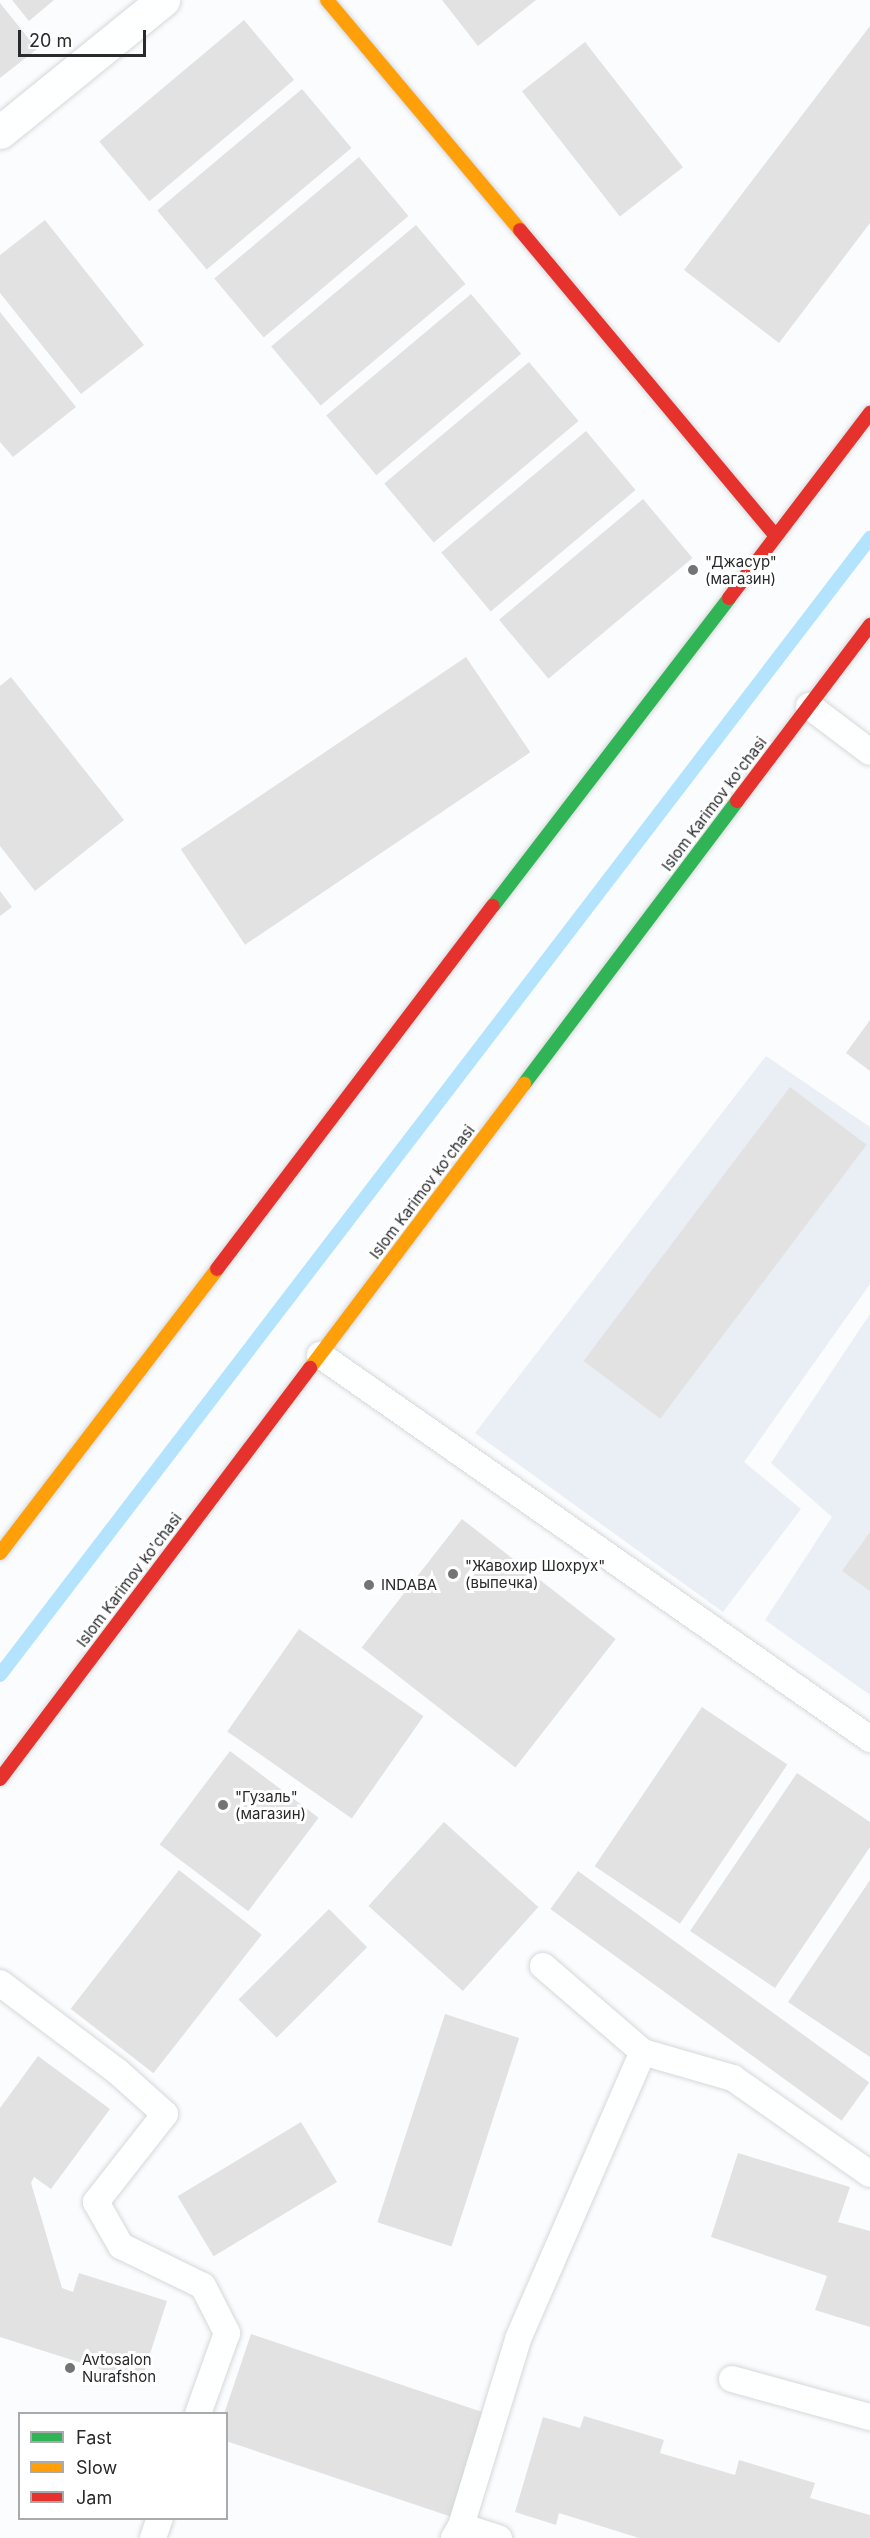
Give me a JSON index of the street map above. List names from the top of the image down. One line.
{"streets":{"main road":["Islom Karimov ko'chasi"]},"places":["\"Джасур\" (магазин)","\"Жавохир Шохрух\" (выпечка)","INDABA","\"Гузаль\" (магазин)","Avtosalon Nurafshon"],"legend":["Fast","Slow","Jam"],"scale_bar":"20 m"}
